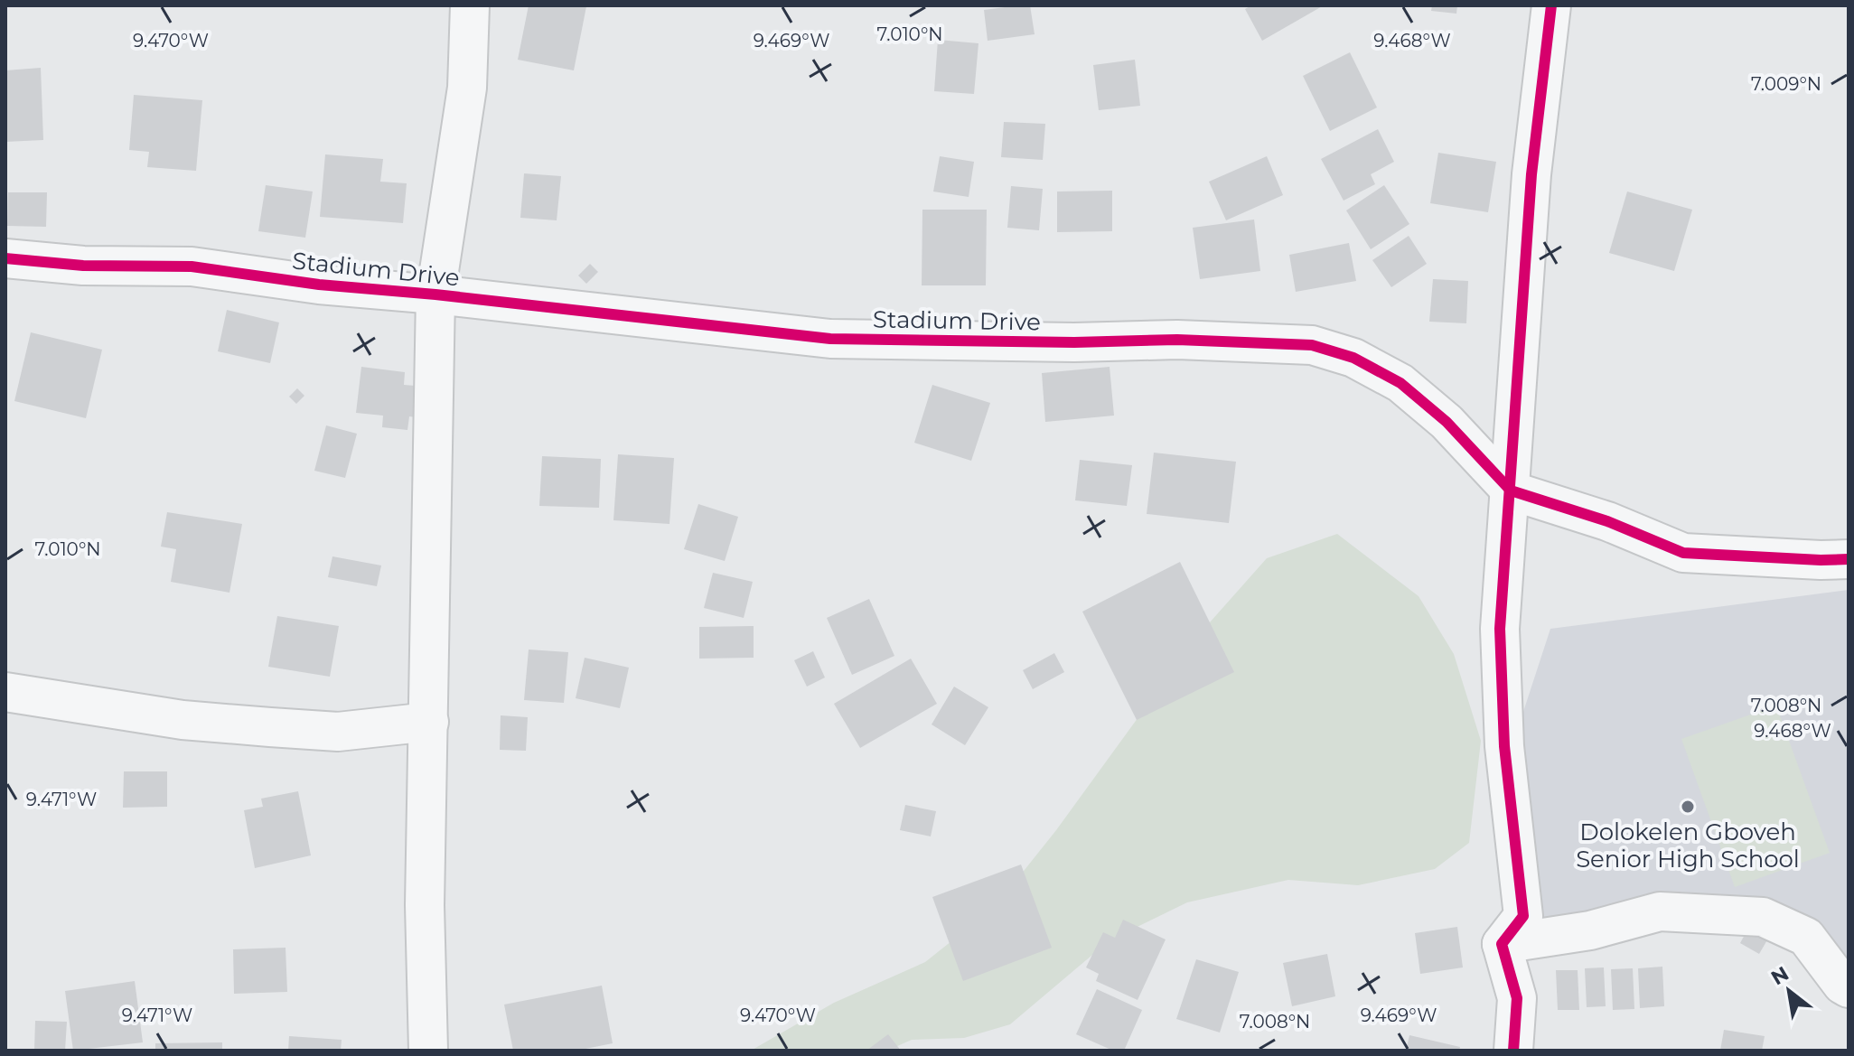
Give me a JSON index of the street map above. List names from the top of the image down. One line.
{"streets":{"street":["Stadium Drive"]},"places":["Dolokelen Gboveh Senior High School"],"north":"top left","coordinates":["7.010°N","9.470°W","9.469°W","9.468°W","7.009°N","7.008°N","9.471°W"]}
